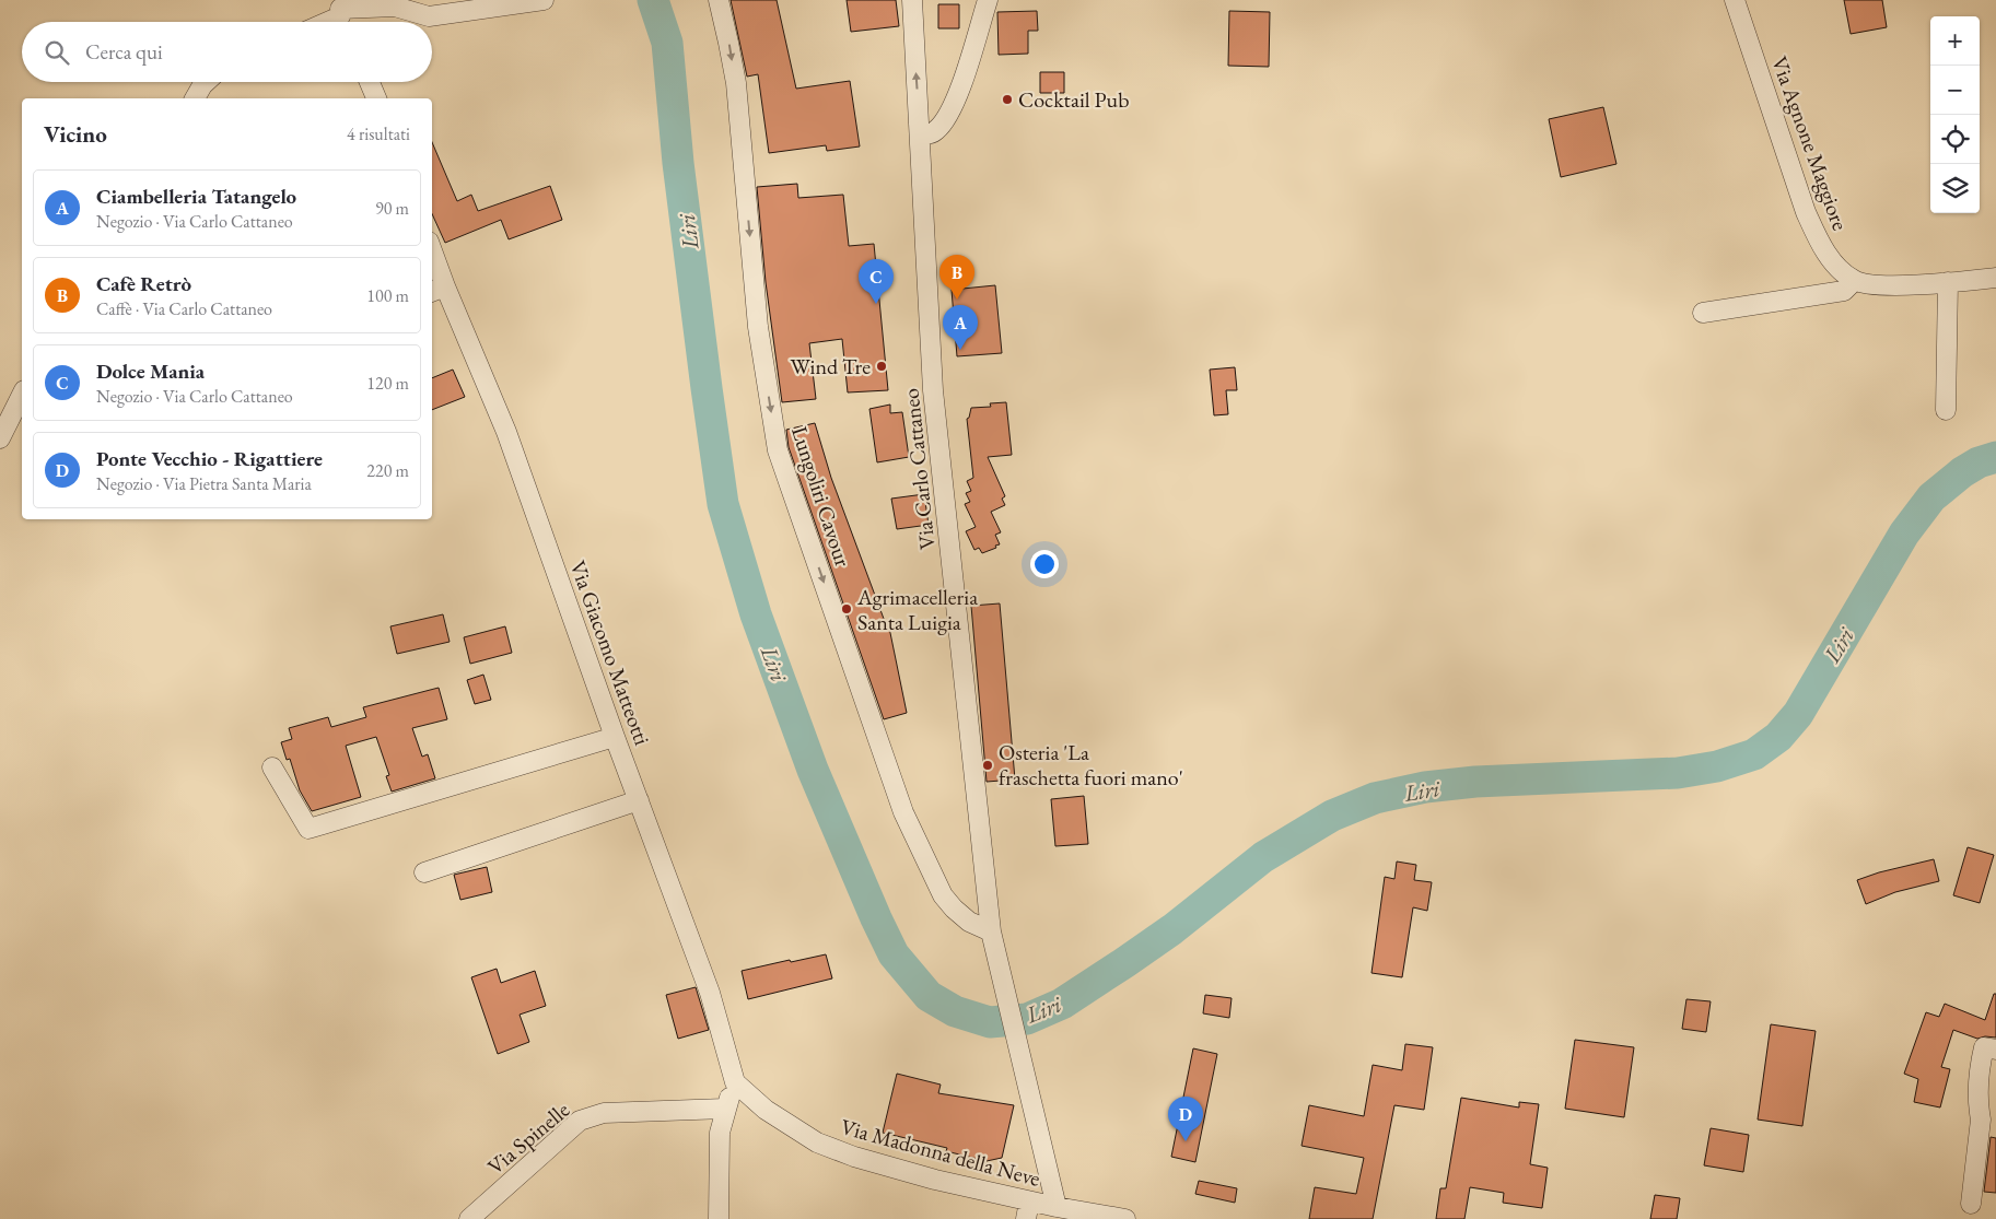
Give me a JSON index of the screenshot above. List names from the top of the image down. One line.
{"streets":{"street":["Via Agnone Maggiore","Via Carlo Cattaneo","Lungoliri Cavour","Via Giacomo Matteotti","Via Spinelle","Via Madonna della Neve"]},"crossings":[["Via Carlo Cattaneo","Lungoliri Cavour"],["Via Carlo Cattaneo","Via Madonna della Neve"],["Via Giacomo Matteotti","Via Madonna della Neve"]],"one_way":["Lungoliri Cavour"],"water":["Liri"],"places":["Cocktail Pub","Wind Tre","Agrimacelleria Santa Luigia","Osteria 'La fraschetta fuori mano'"],"page":{"map_buttons":["+","−"],"search":"Cerca qui","heading":["Vicino","4 risultati"],"list":[{"mark":"A","name":"Ciambelleria Tatangelo","note":"Negozio · Via Carlo Cattaneo","value":"90 m"},{"mark":"B","name":"Cafè Retrò","note":"Caffè · Via Carlo Cattaneo","value":"100 m"},{"mark":"C","name":"Dolce Mania","note":"Negozio · Via Carlo Cattaneo","value":"120 m"},{"mark":"D","name":"Ponte Vecchio - Rigattiere","note":"Negozio · Via Pietra Santa Maria","value":"220 m"}],"pins":["B","C","A","D"]}}
